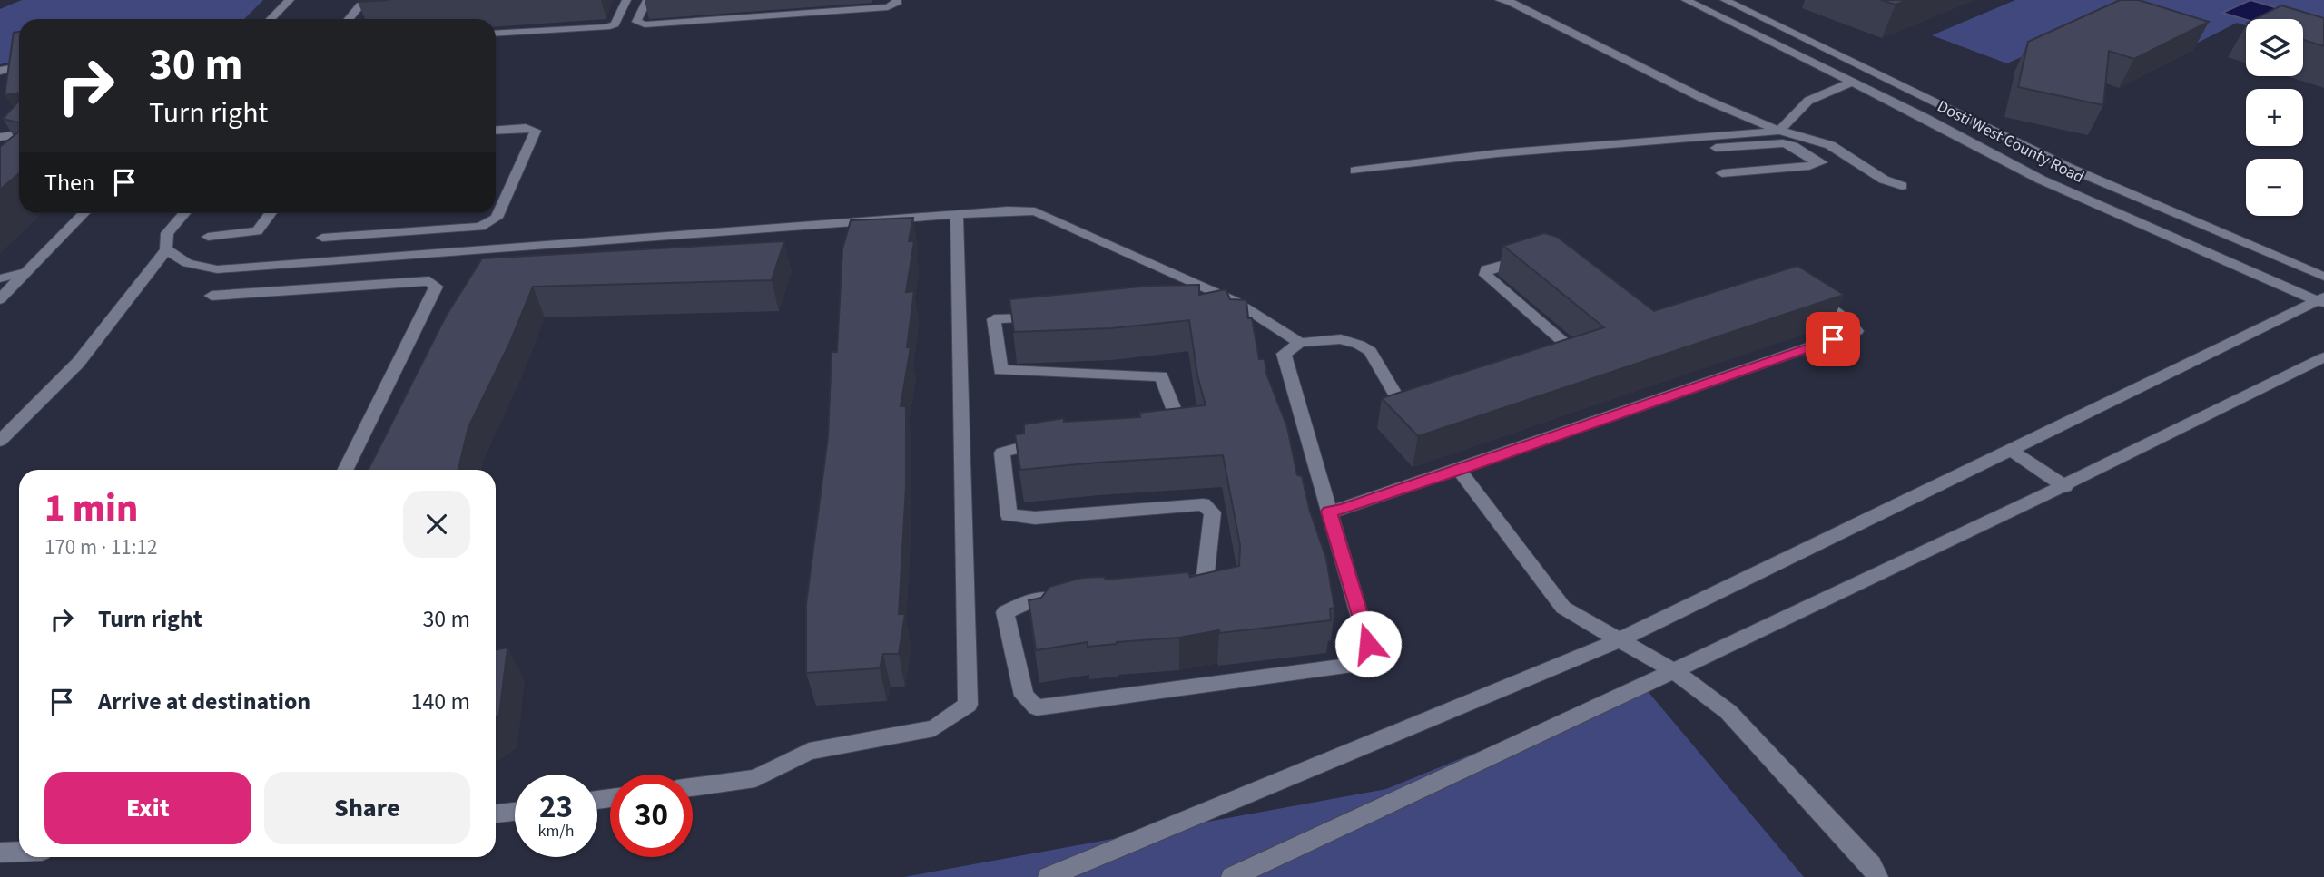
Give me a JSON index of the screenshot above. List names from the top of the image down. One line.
{"streets":{"street":["Dosti West County Road"]},"page":{"map_buttons":["+","−"],"turn":["30 m","Turn right"],"then":"Then","heading":["1 min","170 m · 11:12"],"list":[{"name":"Turn right","value":"30 m"},{"name":"Arrive at destination","value":"140 m"}],"buttons":["Exit","Share"],"speed":"23 km/h","limit":"30"}}
